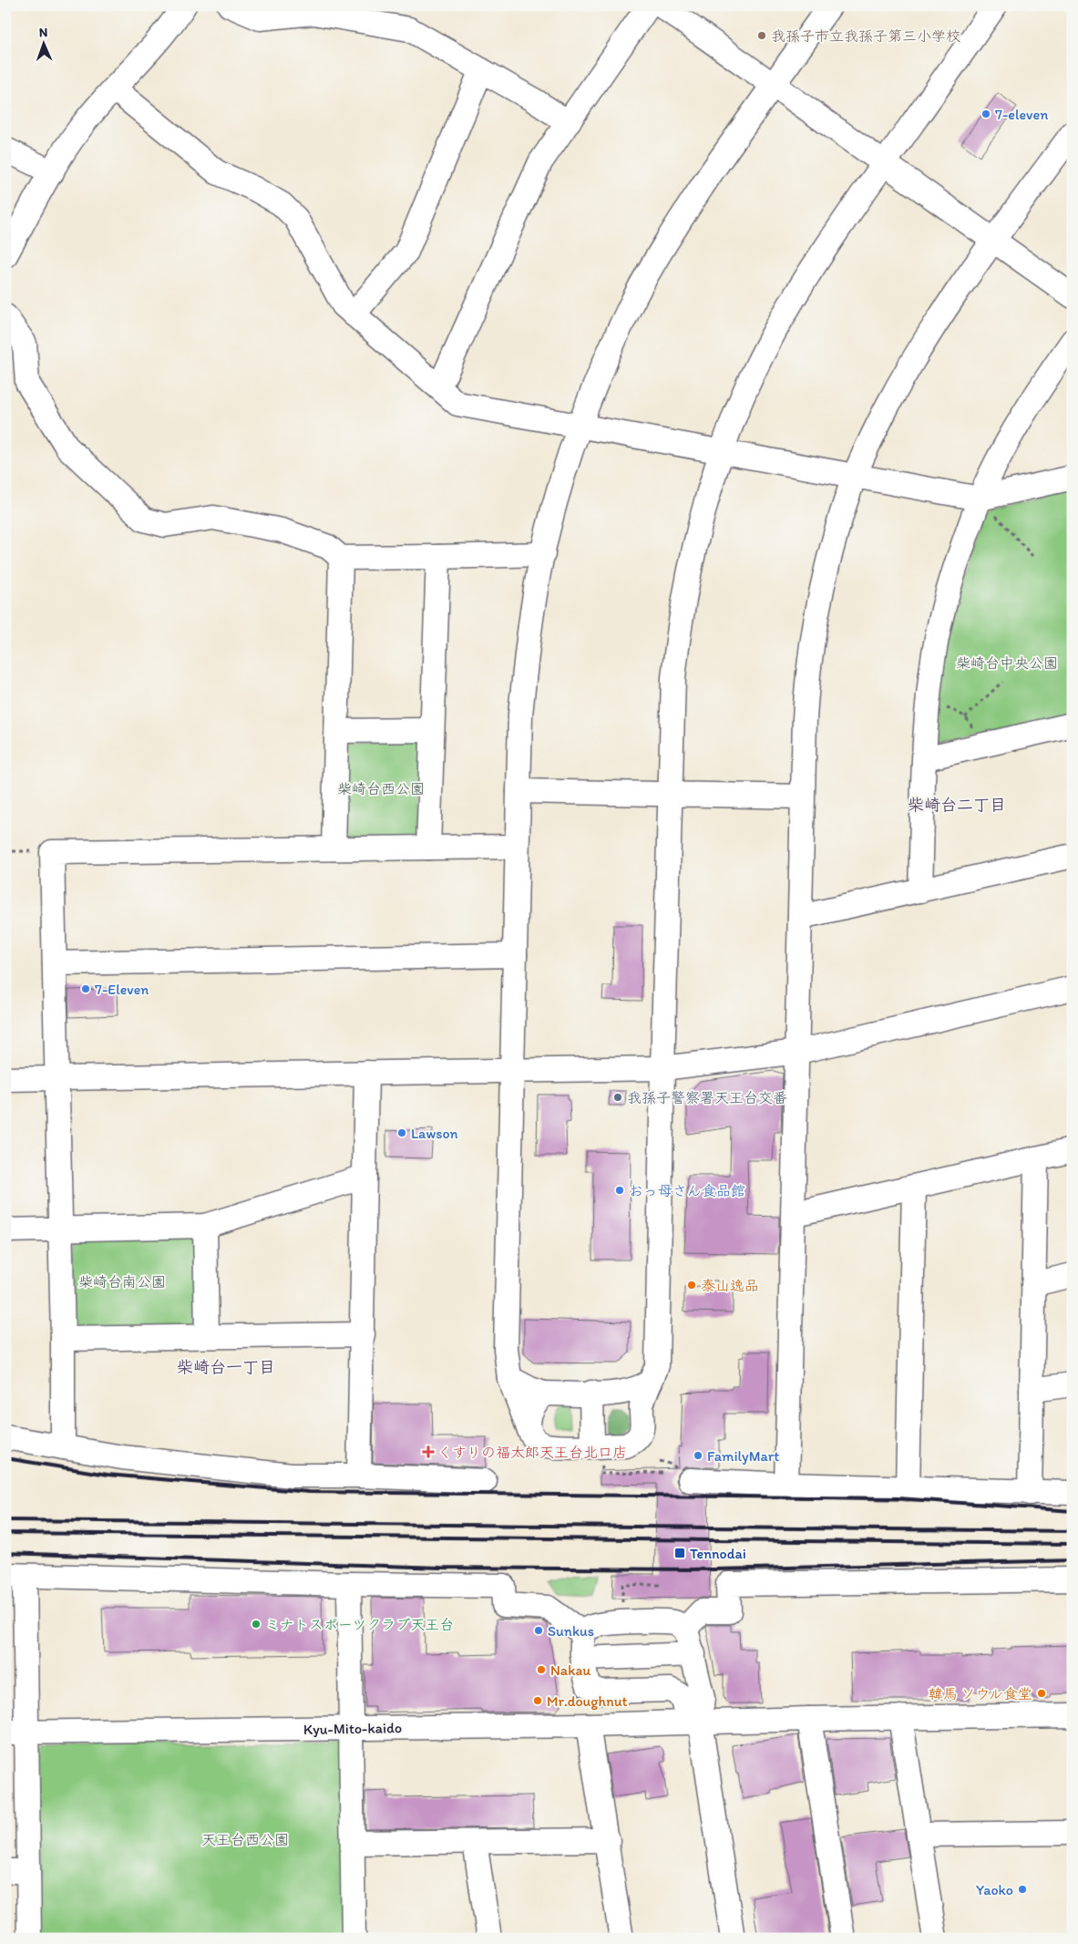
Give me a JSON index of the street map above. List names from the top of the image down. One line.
{"streets":{"street":["Kyu-Mito-kaido"]},"districts":["柴崎台二丁目","柴崎台一丁目"],"parks":["柴崎台中央公園","柴崎台西公園","柴崎台南公園","天王台西公園"],"places":{"other":["我孫子市立我孫子第三小学校","7-eleven","7-Eleven","我孫子警察署天王台交番","Lawson","おっ母さん食品館","泰山逸品","FamilyMart","ミナトスポーツクラブ天王台","Sunkus","Nakau","韓馬 ソウル食堂","Mr.doughnut","Yaoko"],"health":["くすりの福太郎天王台北口店"],"transit":["Tennodai"]},"north":"top"}
